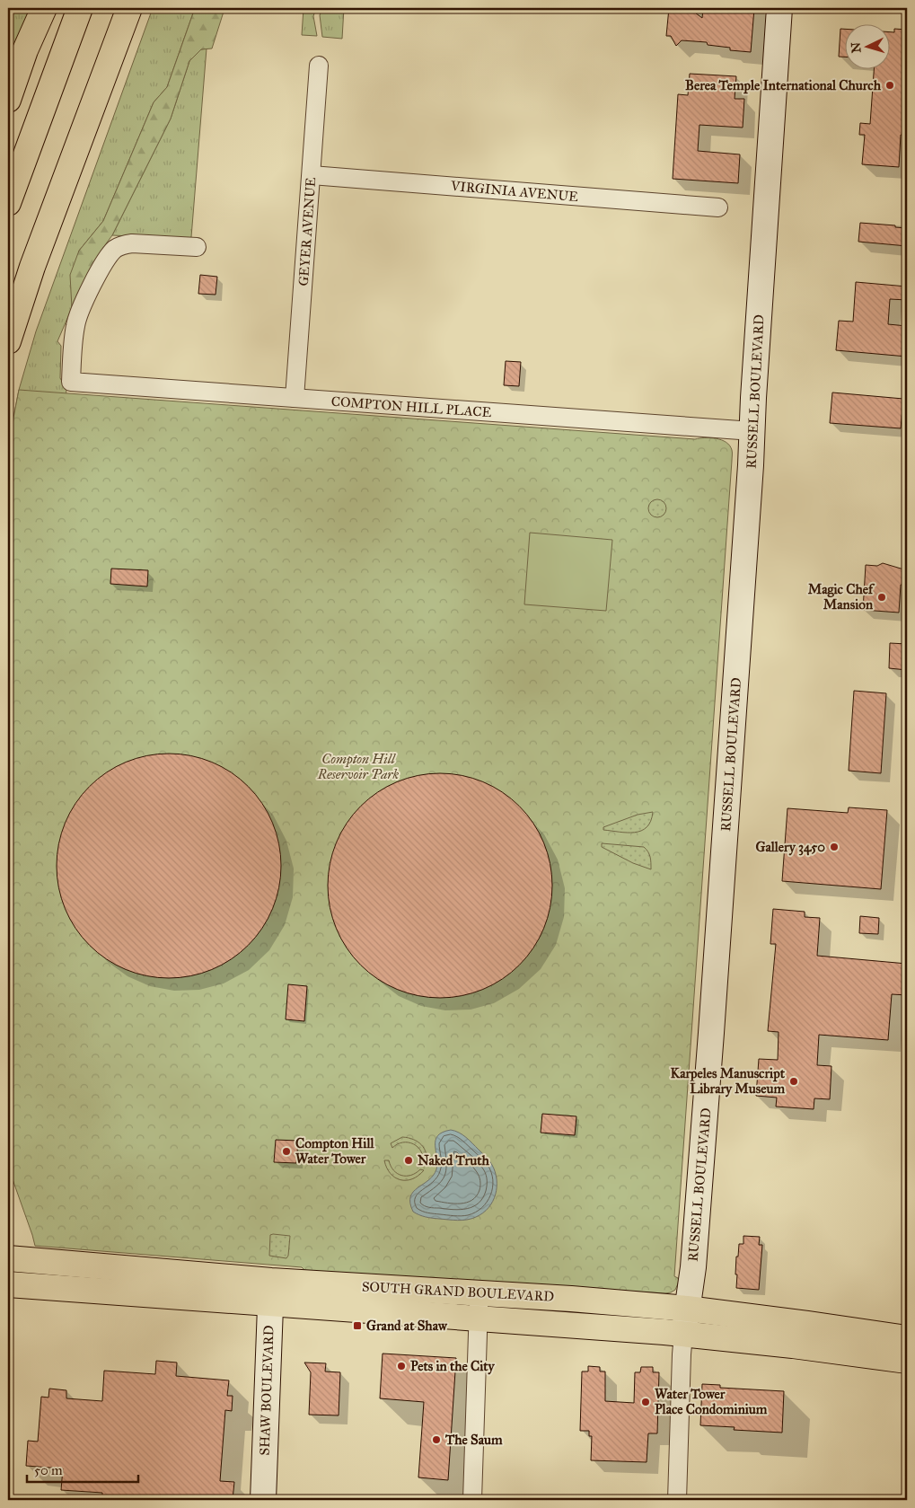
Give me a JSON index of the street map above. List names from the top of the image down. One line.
{"streets":{"main road":["RUSSELL BOULEVARD","SOUTH GRAND BOULEVARD","SHAW BOULEVARD"],"street":["VIRGINIA AVENUE","GEYER AVENUE","COMPTON HILL PLACE"]},"crossings":[["VIRGINIA AVENUE","GEYER AVENUE"],["GEYER AVENUE","COMPTON HILL PLACE"],["RUSSELL BOULEVARD","COMPTON HILL PLACE"],["RUSSELL BOULEVARD","SOUTH GRAND BOULEVARD"],["SOUTH GRAND BOULEVARD","SHAW BOULEVARD"]],"parks":["Compton Hill Reservoir Park"],"places":{"other":["Berea Temple International Church","Magic Chef Mansion","Gallery 3450","Karpeles Manuscript Library Museum","Compton Hill Water Tower","Naked Truth","Pets in the City","Water Tower Place Condominium","The Saum"],"transit":["Grand at Shaw"]},"scale_bar":"50 m","north":"left"}
